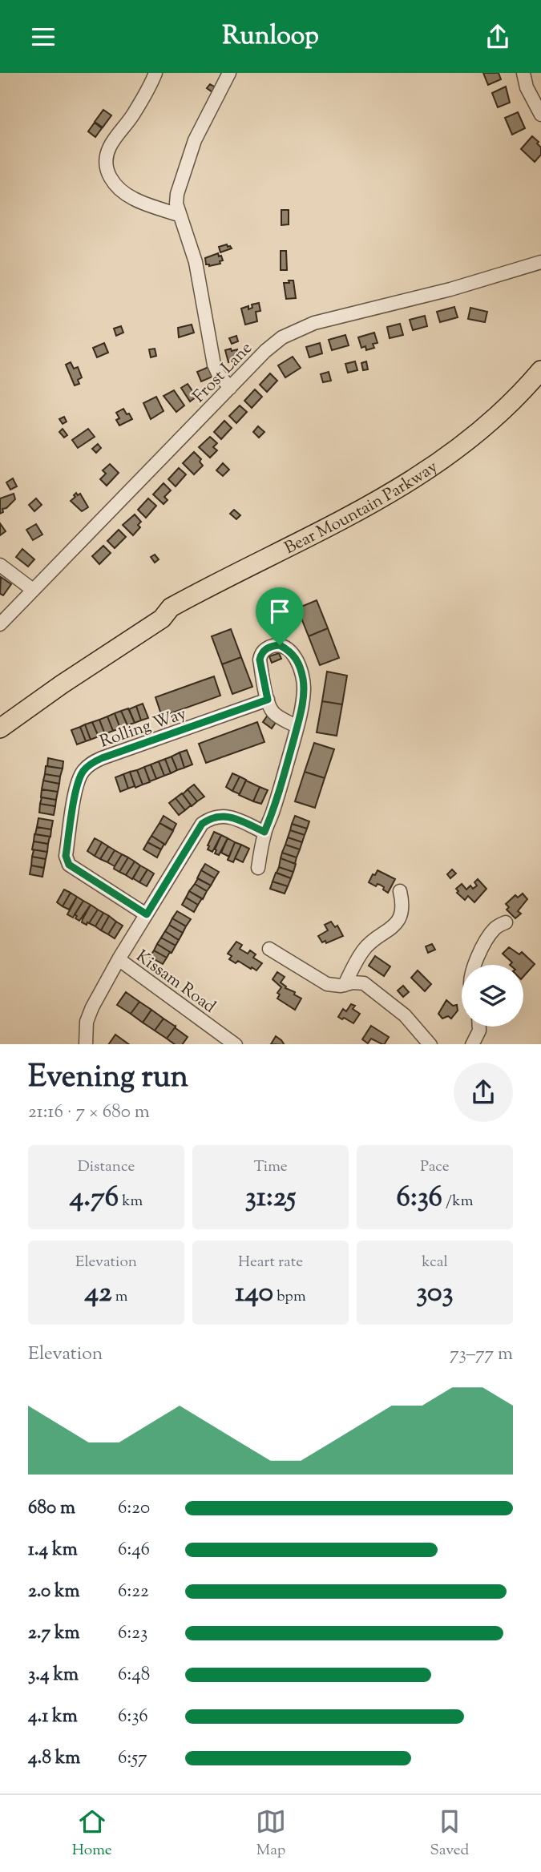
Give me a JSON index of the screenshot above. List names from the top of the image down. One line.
{"streets":{"highway":["Bear Mountain Parkway"],"street":["Frost Lane","Rolling Way","Kissam Road"]},"crossings":[["Rolling Way","Kissam Road"]],"page":{"header":"Runloop","heading":["Evening run","21:16 · 7 × 680 m"],"stats":[["Distance","4.76 km"],["Time","31:25"],["Pace","6:36 /km"],["Elevation","42 m"],["Heart rate","140 bpm"],["kcal","303"]],"chart":["Elevation","73–77 m"],"list":[{"name":"680 m","note":"6:20"},{"name":"1.4 km","note":"6:46"},{"name":"2.0 km","note":"6:22"},{"name":"2.7 km","note":"6:23"},{"name":"3.4 km","note":"6:48"},{"name":"4.1 km","note":"6:36"},{"name":"4.8 km","note":"6:57"}],"tabs":["Home","Map","Saved"]}}
